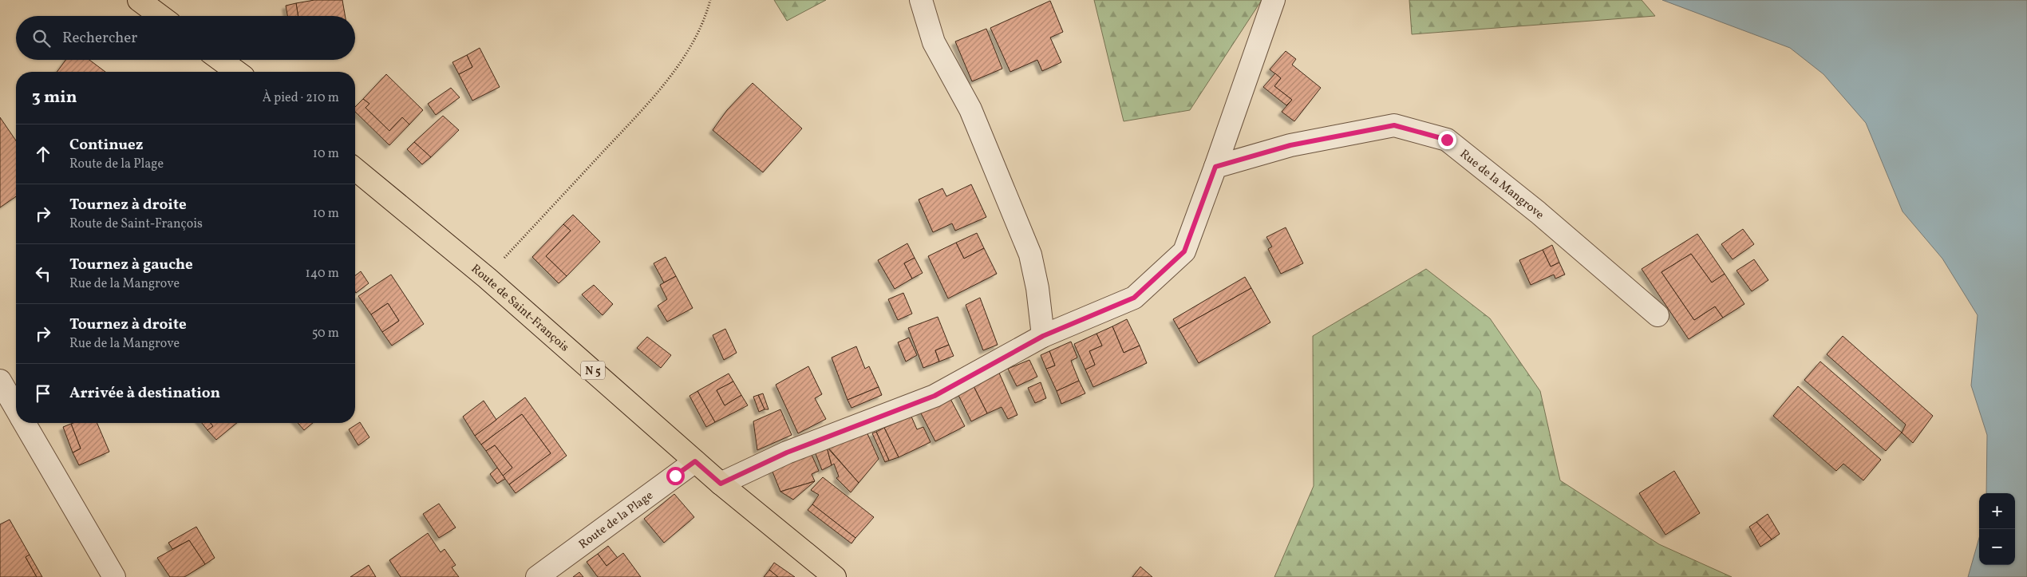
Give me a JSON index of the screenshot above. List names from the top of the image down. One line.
{"streets":{"main road":["Route de Saint-François","N 5"],"street":["Rue de la Mangrove","Route de la Plage"]},"crossings":[["Route de Saint-François","Route de la Plage"]],"page":{"search":"Rechercher","heading":["3 min","À pied · 210 m"],"list":[["Continuez","Route de la Plage","10 m"],["Tournez à droite","Route de Saint-François","10 m"],["Tournez à gauche","Rue de la Mangrove","140 m"],["Tournez à droite","Rue de la Mangrove","50 m"],"Arrivée à destination"],"map_buttons":["+","−"]}}
